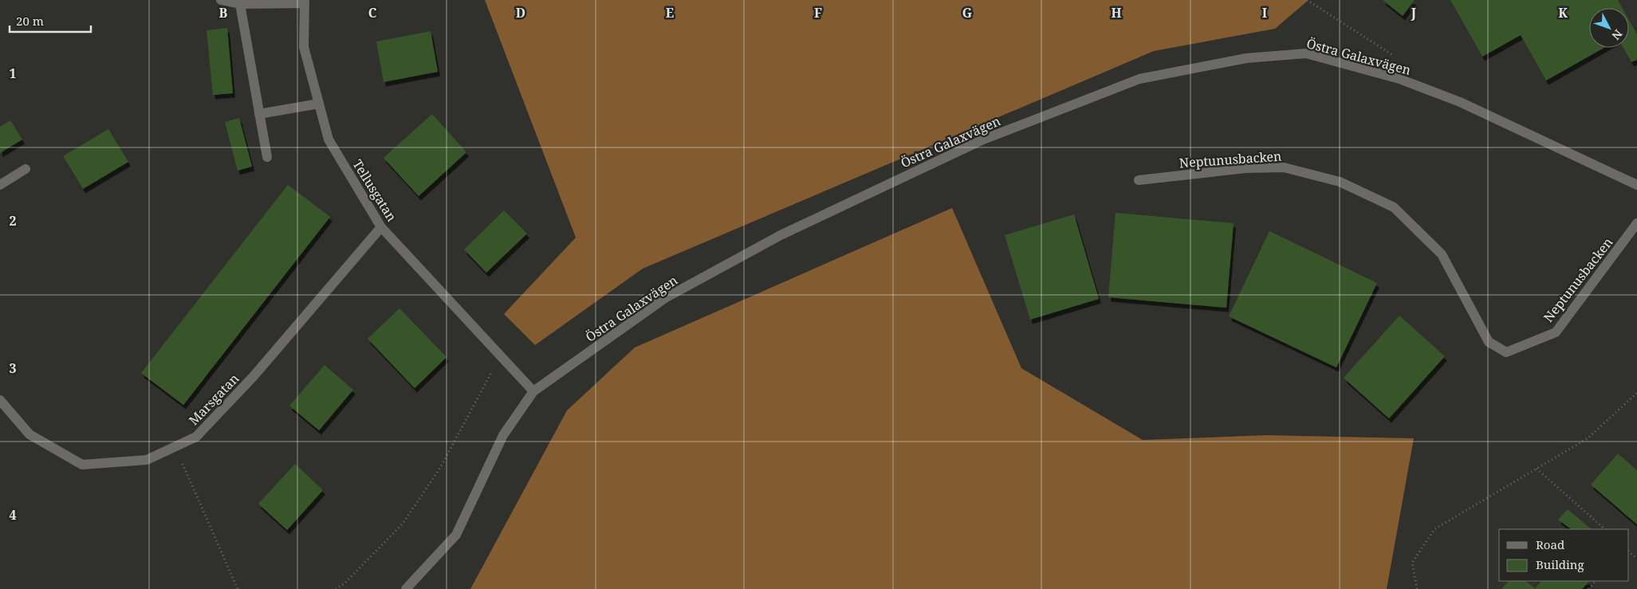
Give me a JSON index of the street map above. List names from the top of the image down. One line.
{"streets":{"street":["Östra Galaxvägen","Neptunusbacken","Tellusgatan","Marsgatan"]},"crossings":[["Östra Galaxvägen","Tellusgatan"],["Tellusgatan","Marsgatan"]],"legend":["Road","Building"],"scale_bar":"20 m","north":"bottom right","grid":{"columns":["B","C","D","E","F","G","H","I","J","K"],"rows":["1","2","3","4"]}}
